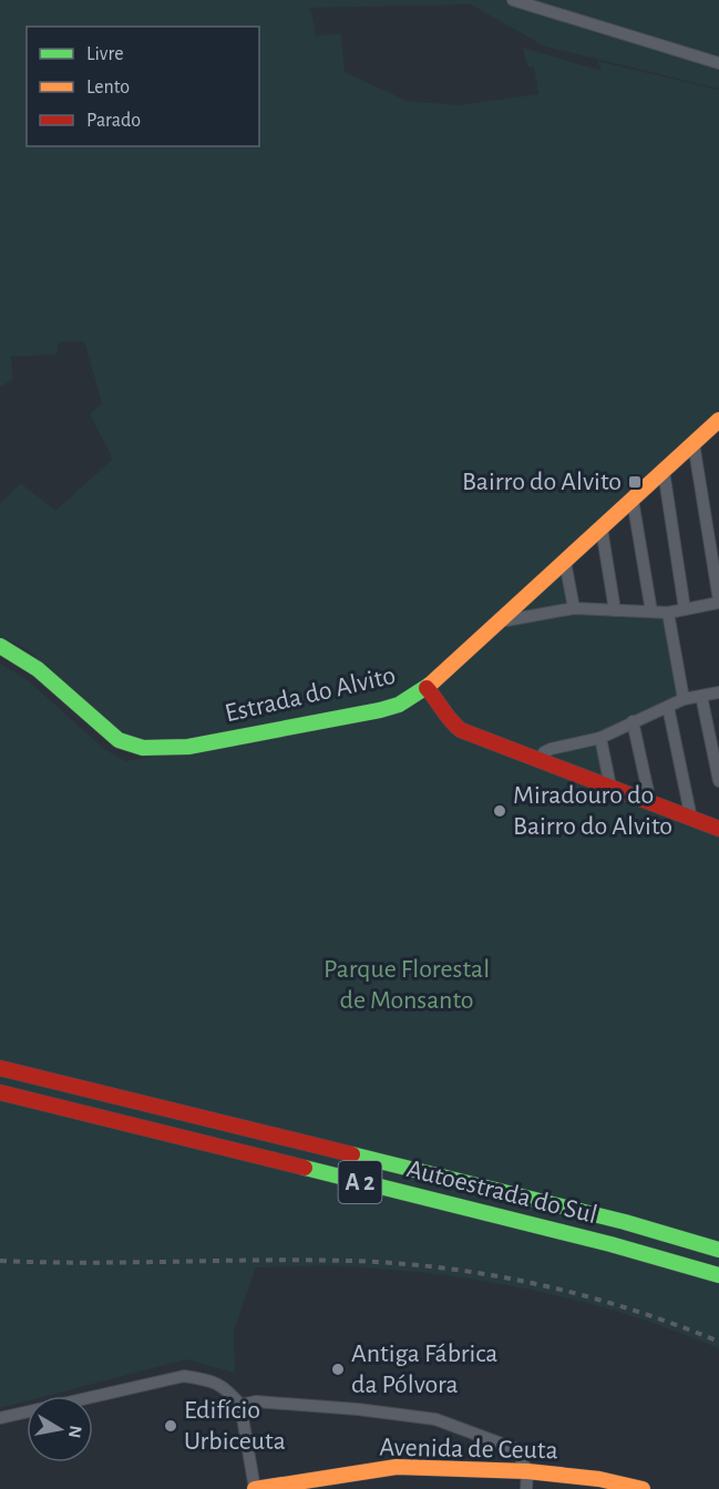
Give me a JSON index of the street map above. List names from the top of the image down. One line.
{"streets":{"main road":["Estrada do Alvito","A 2","Autoestrada do Sul","Avenida de Ceuta"]},"parks":["Parque Florestal de Monsanto"],"places":{"transit":["Bairro do Alvito"],"other":["Miradouro do Bairro do Alvito","Antiga Fábrica da Pólvora","Edifício Urbiceuta"]},"legend":["Livre","Lento","Parado"],"north":"right"}
